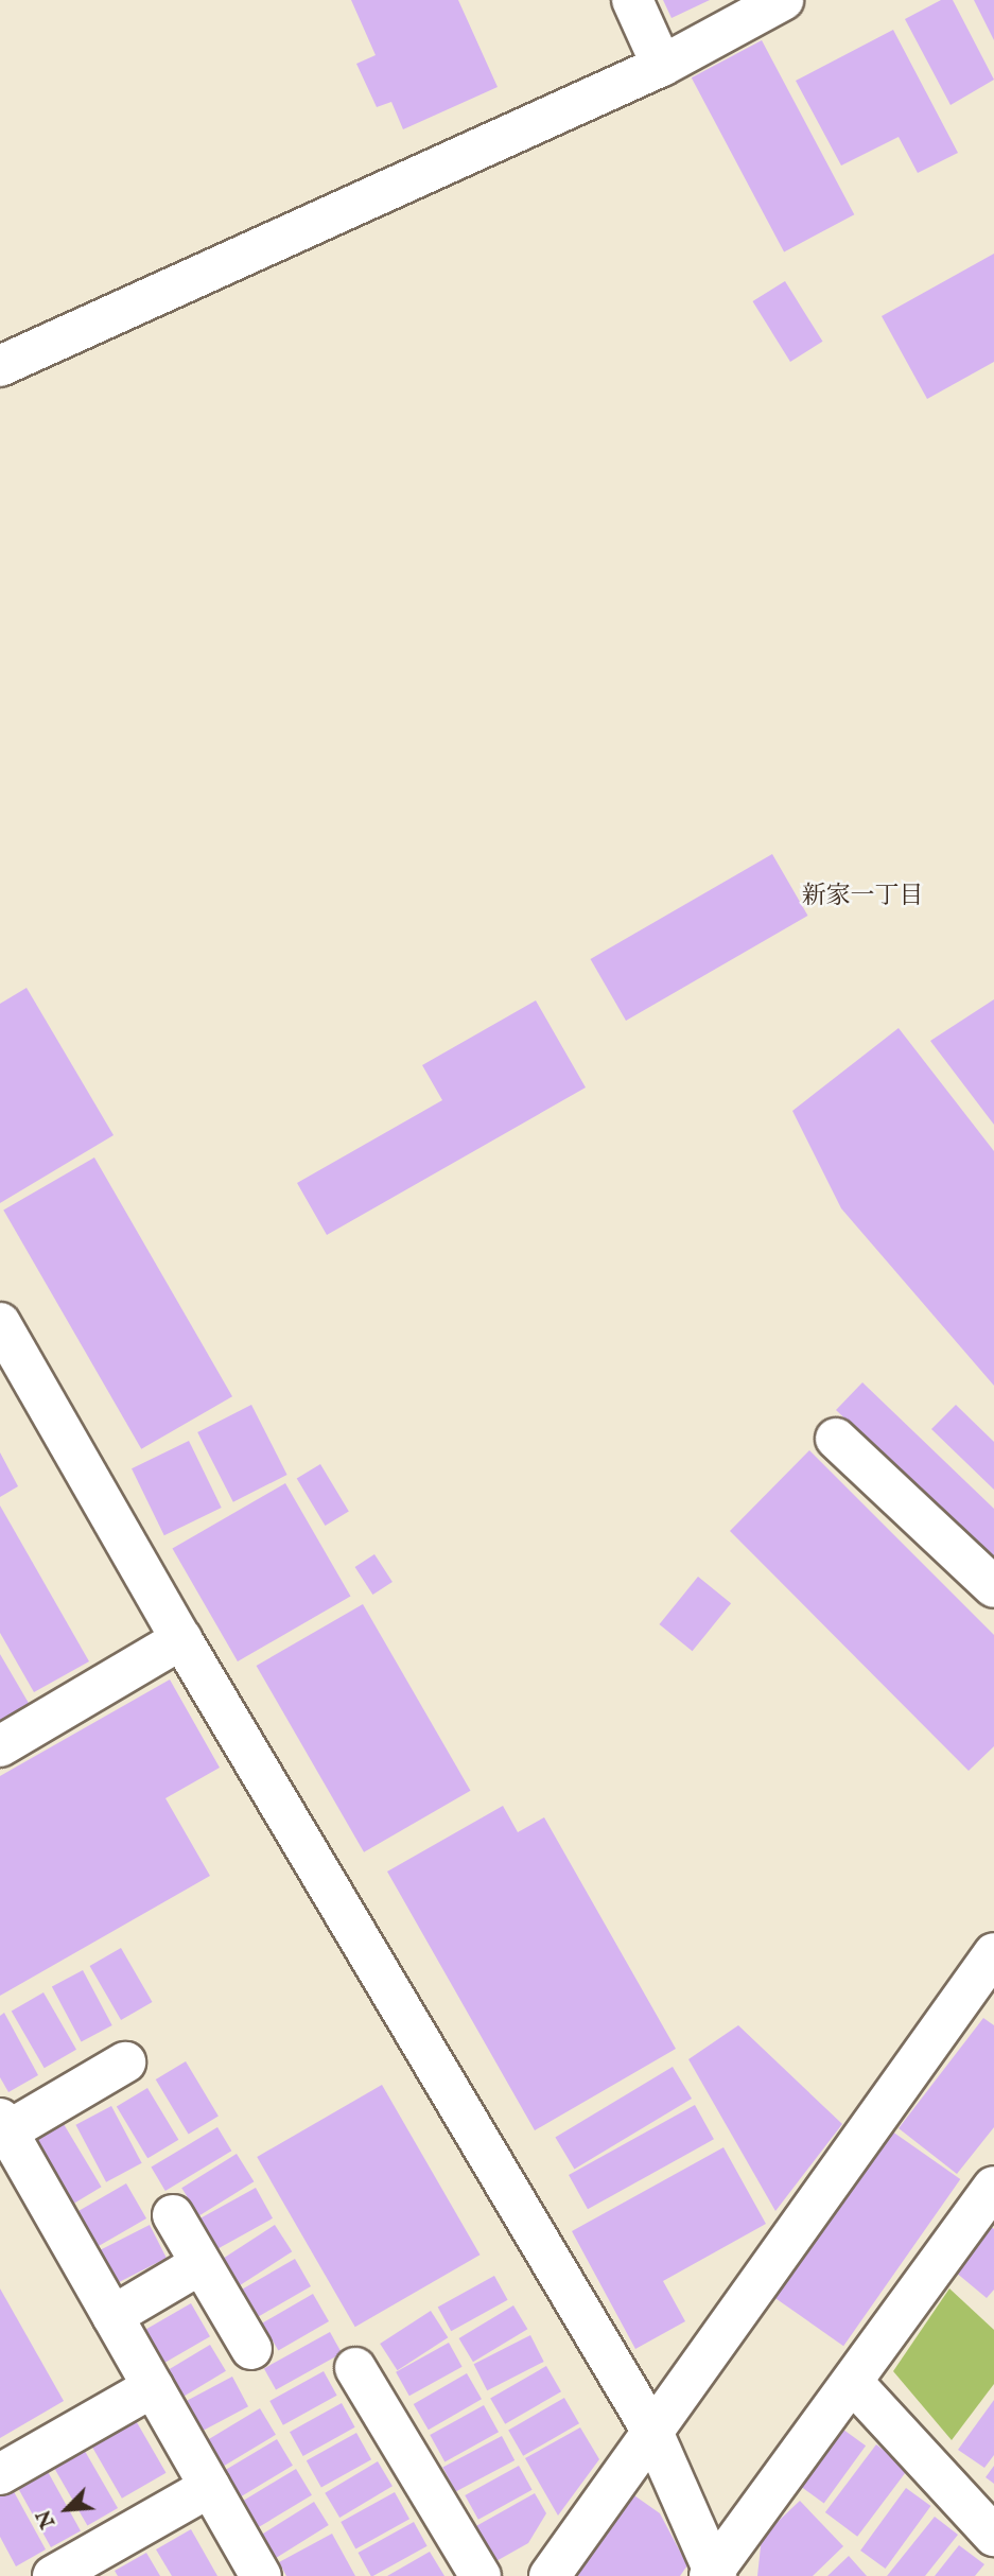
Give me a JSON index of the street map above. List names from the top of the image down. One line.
{"districts":["新家一丁目"],"north":"bottom left"}
